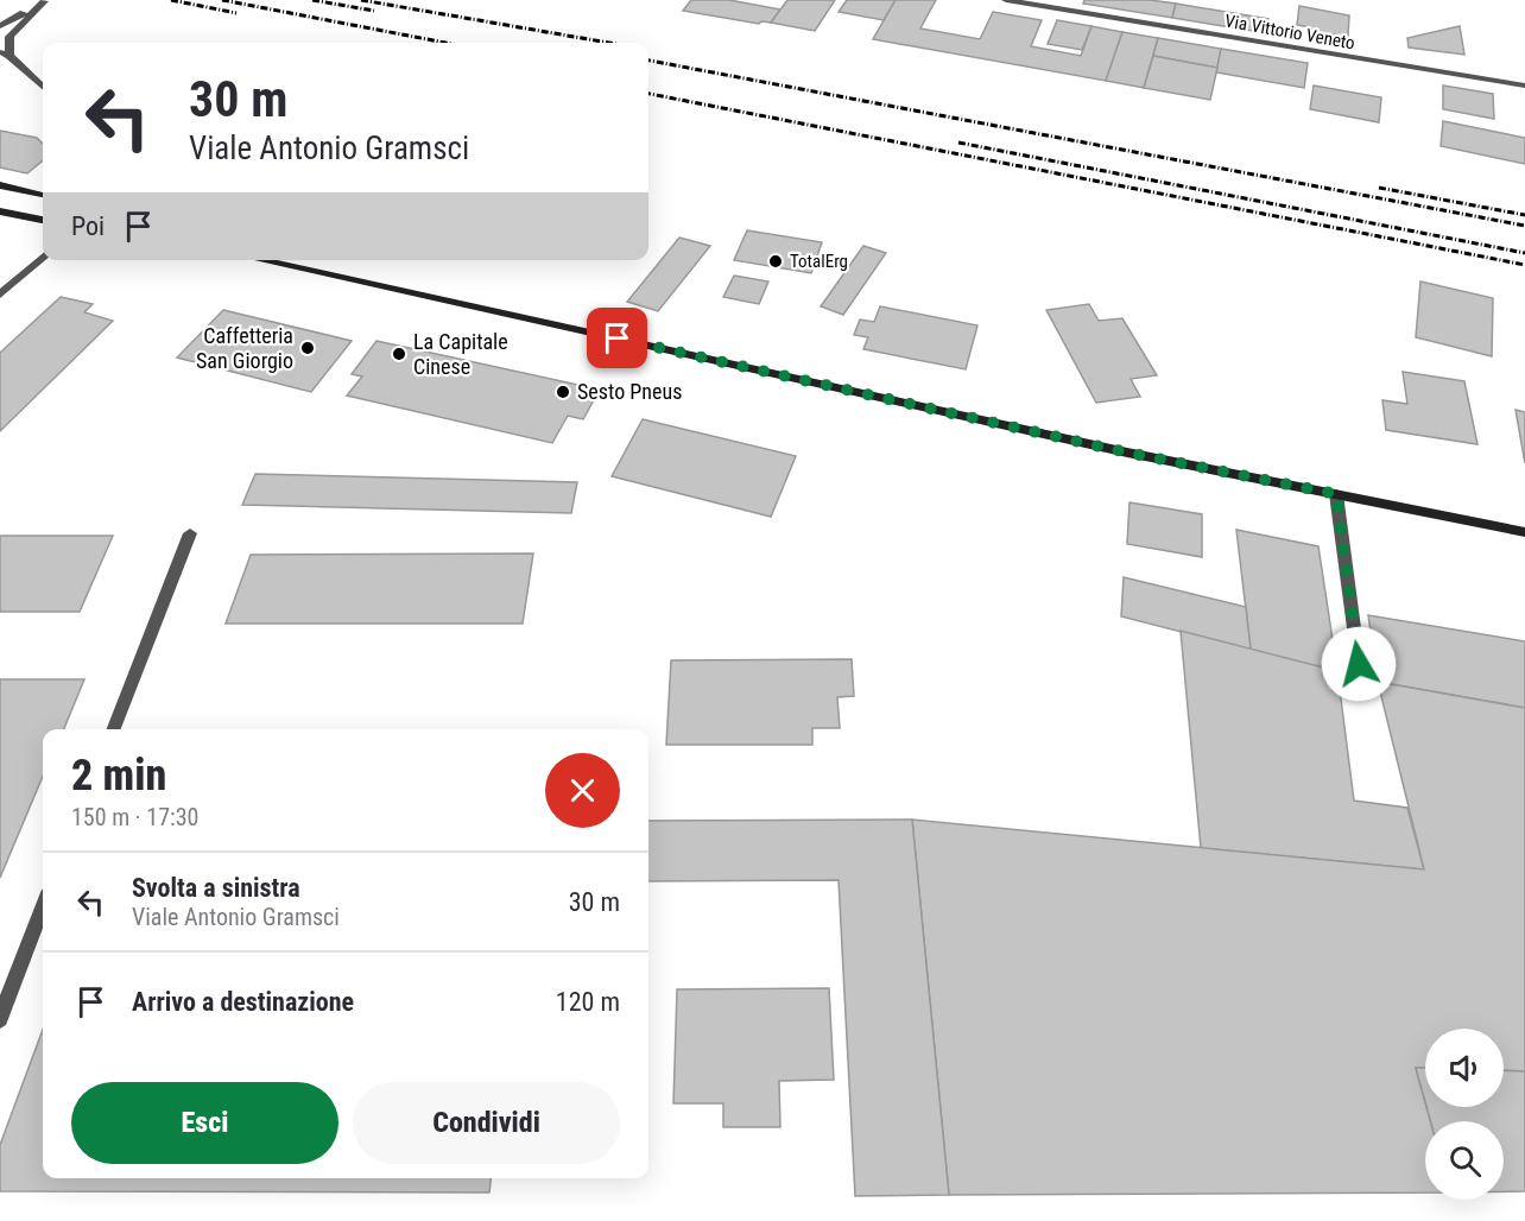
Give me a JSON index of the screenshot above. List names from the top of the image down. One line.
{"streets":{"street":["Via Vittorio Veneto"]},"places":["TotalErg","Caffetteria San Giorgio","La Capitale Cinese","Sesto Pneus"],"page":{"turn":["30 m","Viale Antonio Gramsci"],"then":"Poi","heading":["2 min","150 m · 17:30"],"list":[{"name":"Svolta a sinistra","note":"Viale Antonio Gramsci","value":"30 m"},{"name":"Arrivo a destinazione","value":"120 m"}],"buttons":["Esci","Condividi"]}}
